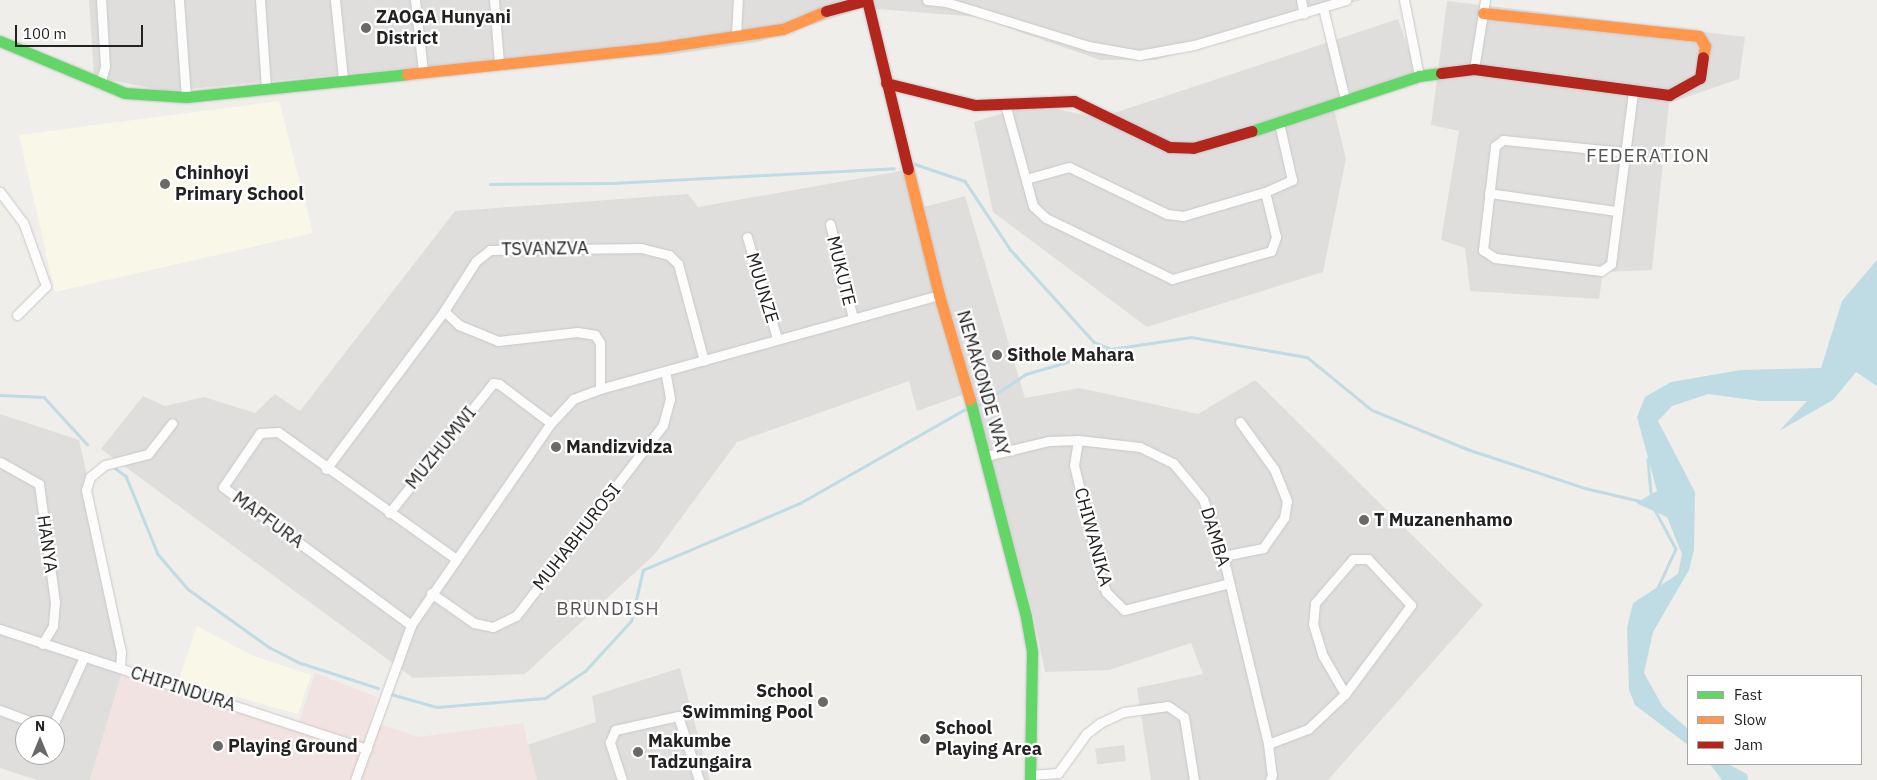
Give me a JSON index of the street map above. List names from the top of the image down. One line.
{"streets":{"street":["TSVANZVA","MUKUTE","MUUNZE","NEMAKONDE WAY","MUZHUMWI","MAPFURA","MUHABHUROSI","CHIWANIKA","DAMBA","HANYA","CHIPINDURA"]},"crossings":[["TSVANZVA","MAPFURA"],["NEMAKONDE WAY","DAMBA"],["MUZHUMWI","MAPFURA"],["CHIWANIKA","DAMBA"],["HANYA","CHIPINDURA"]],"districts":["FEDERATION","BRUNDISH"],"places":["ZAOGA Hunyani District","Chinhoyi Primary School","Sithole Mahara","Mandizvidza","T Muzanenhamo","School Swimming Pool","School Playing Area","Playing Ground","Makumbe Tadzungaira"],"legend":["Fast","Slow","Jam"],"scale_bar":"100 m","north":"top"}
